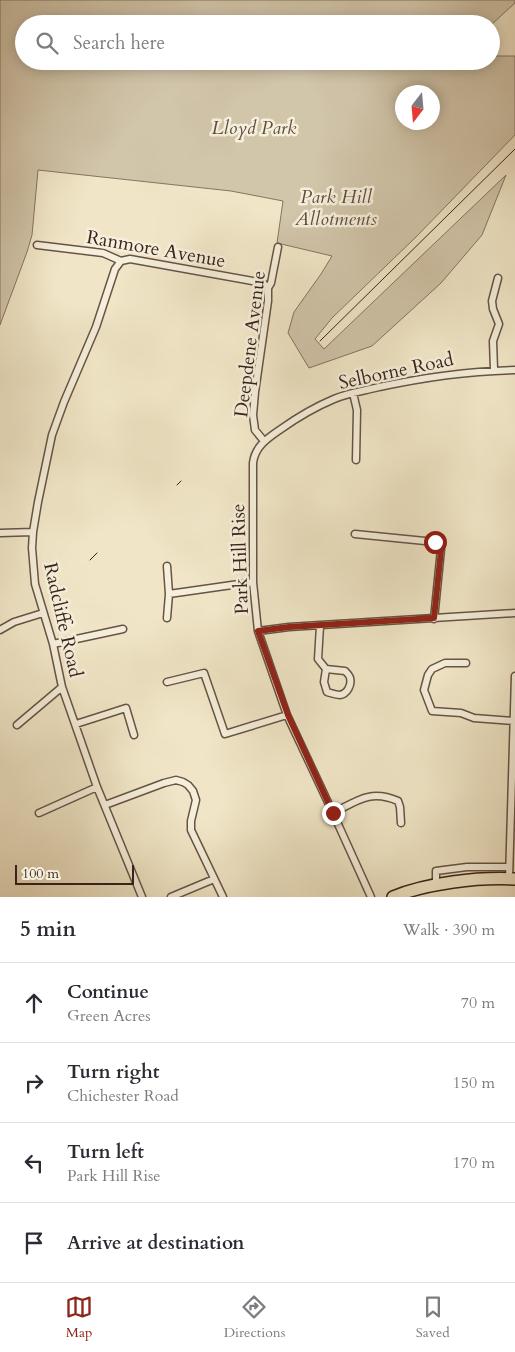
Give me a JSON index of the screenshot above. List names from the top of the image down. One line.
{"streets":{"street":["Ranmore Avenue","Deepdene Avenue","Selborne Road","Park Hill Rise","Radcliffe Road"]},"crossings":[["Ranmore Avenue","Deepdene Avenue"],["Ranmore Avenue","Radcliffe Road"],["Deepdene Avenue","Selborne Road"],["Deepdene Avenue","Park Hill Rise"],["Selborne Road","Park Hill Rise"]],"parks":["Lloyd Park","Park Hill Allotments"],"scale_bar":"100 m","north":"bottom","page":{"search":"Search here","scale":"100 m","heading":["5 min","Walk · 390 m"],"list":[["Continue","Green Acres","70 m"],["Turn right","Chichester Road","150 m"],["Turn left","Park Hill Rise","170 m"],"Arrive at destination"],"nav":["Map","Directions","Saved"]}}
